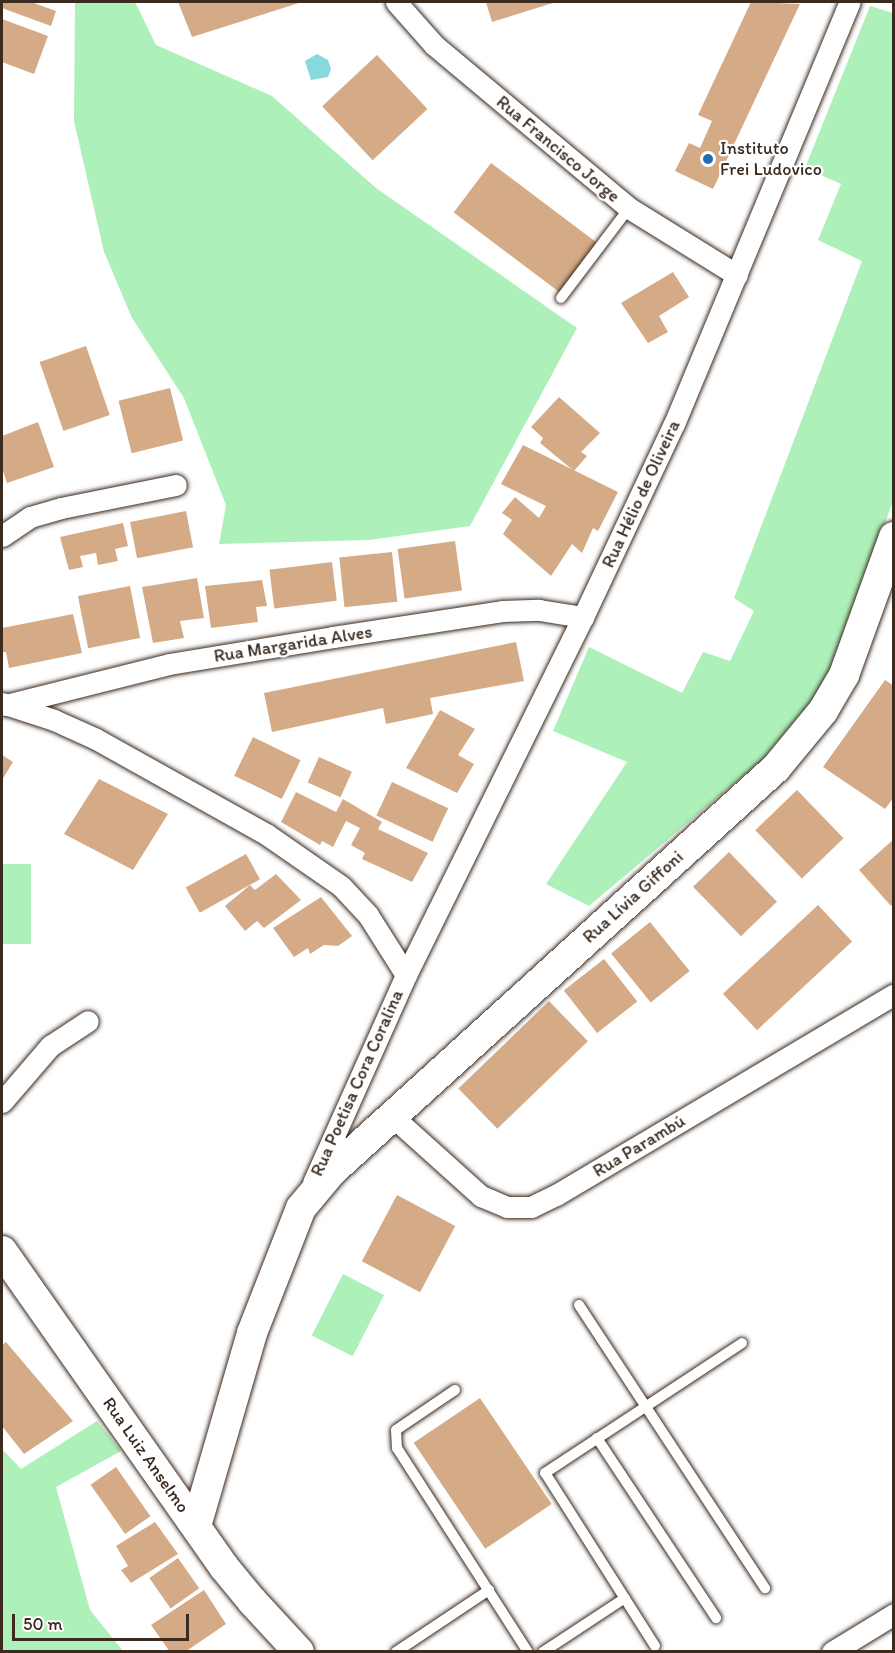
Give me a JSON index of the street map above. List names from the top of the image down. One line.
{"streets":{"street":["Rua Francisco Jorge","Rua Hélio de Oliveira","Rua Margarida Alves","Rua Lívia Giffoni","Rua Poetisa Cora Coralina","Rua Parambú","Rua Luiz Anselmo"]},"crossings":[["Rua Francisco Jorge","Rua Hélio de Oliveira"],["Rua Hélio de Oliveira","Rua Margarida Alves"],["Rua Hélio de Oliveira","Rua Poetisa Cora Coralina"],["Rua Margarida Alves","Rua Poetisa Cora Coralina"],["Rua Lívia Giffoni","Rua Poetisa Cora Coralina"],["Rua Lívia Giffoni","Rua Parambú"],["Rua Poetisa Cora Coralina","Rua Luiz Anselmo"]],"places":["Instituto Frei Ludovico"],"scale_bar":"50 m"}
